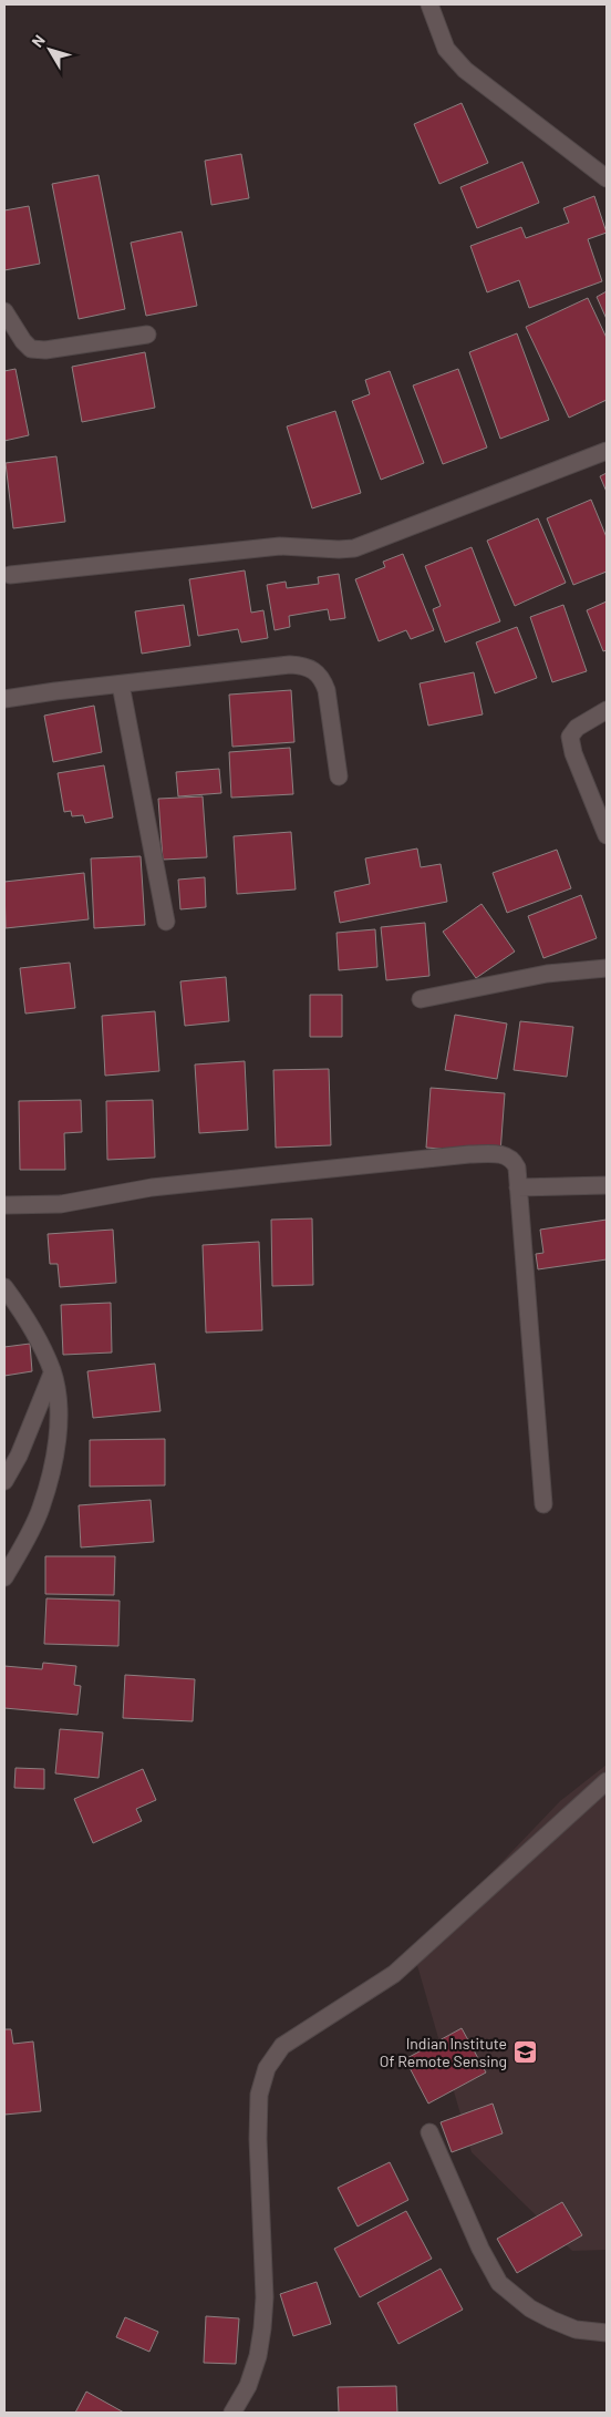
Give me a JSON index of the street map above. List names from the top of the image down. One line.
{"places":{"school or university":["Indian Institute Of Remote Sensing"]},"north":"top left"}
